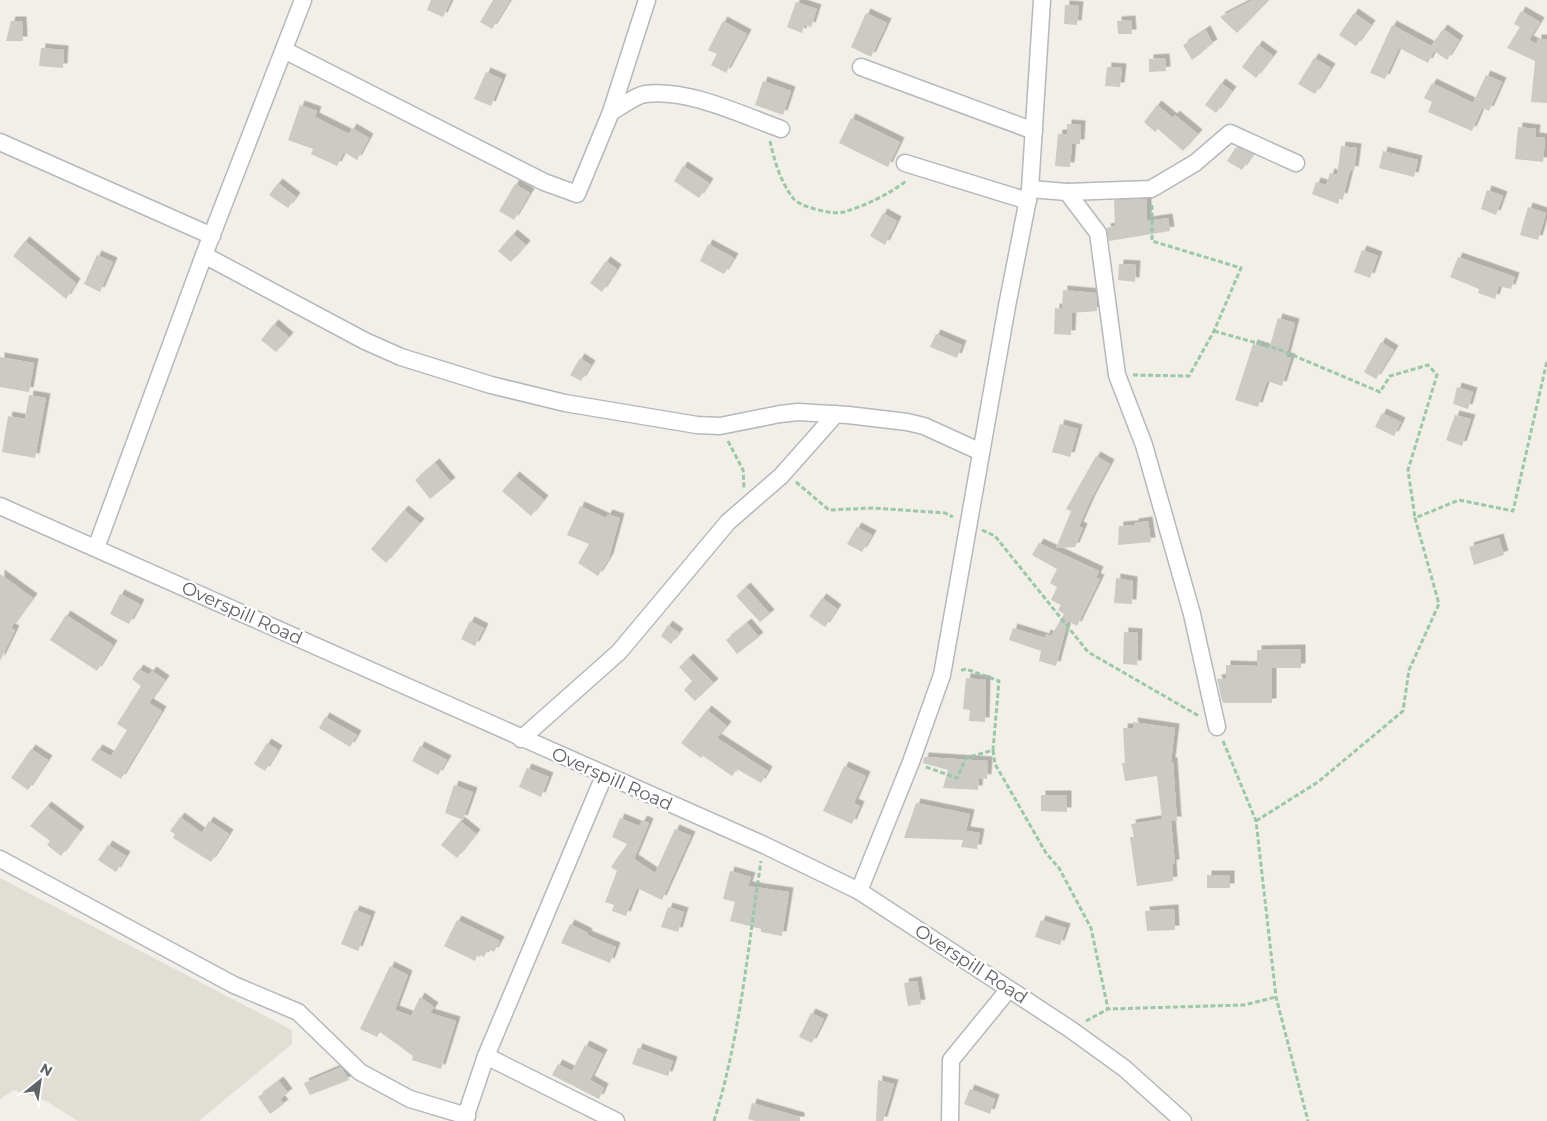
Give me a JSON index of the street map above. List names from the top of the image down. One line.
{"streets":{"street":["Overspill Road"]},"north":"top right"}
